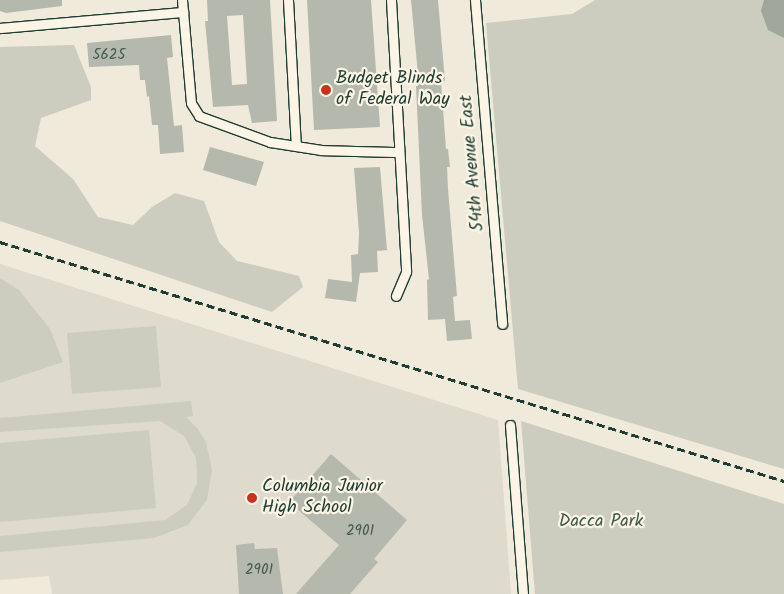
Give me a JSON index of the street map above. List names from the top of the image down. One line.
{"streets":{"street":["54th Avenue East"]},"parks":["Dacca Park"],"places":["Budget Blinds of Federal Way","Columbia Junior High School"],"house_numbers":["5625","2901","2901"]}
